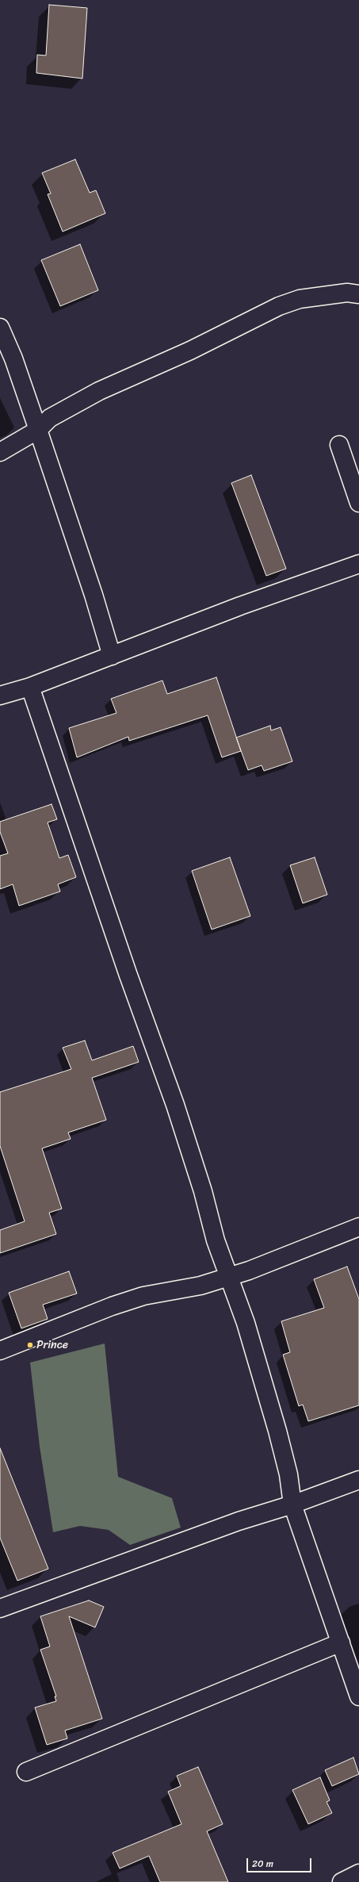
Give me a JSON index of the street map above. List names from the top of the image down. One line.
{"places":["Prince"],"scale_bar":"20 m"}
